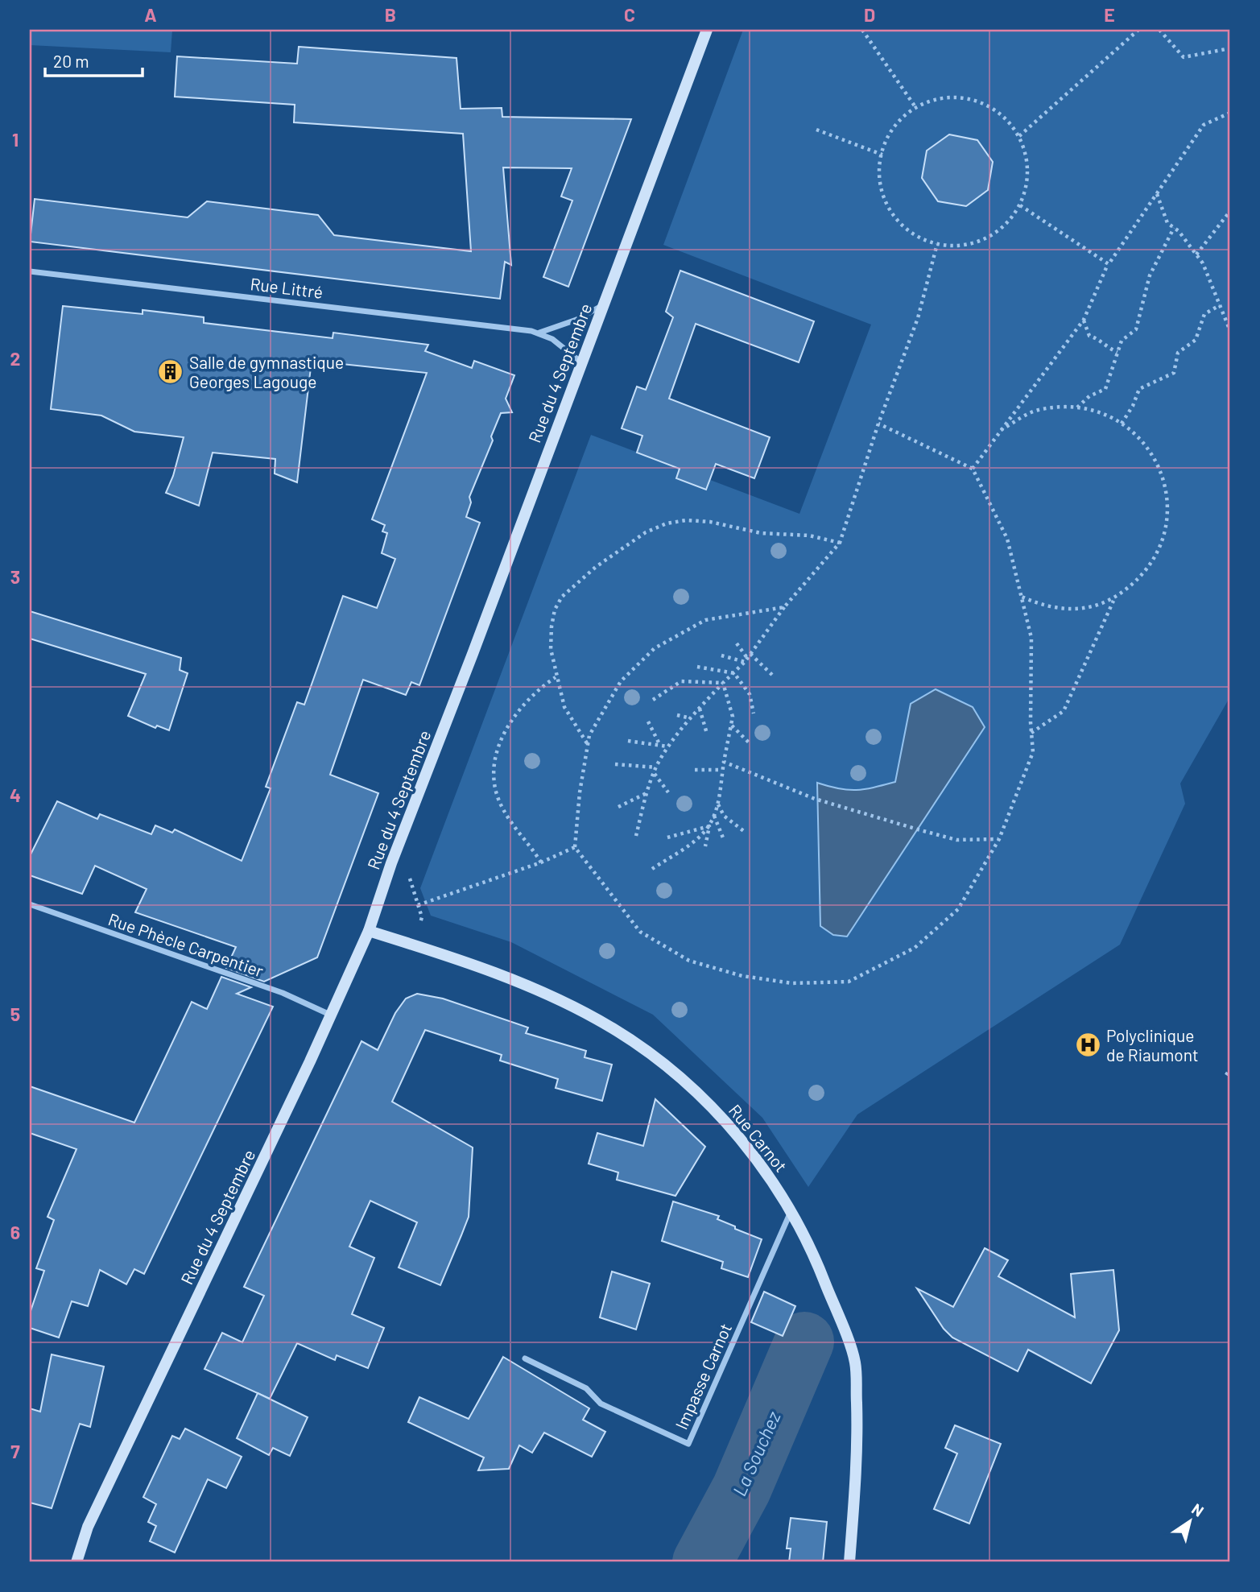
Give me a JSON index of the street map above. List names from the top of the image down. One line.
{"streets":{"street":["Rue Littré","Rue du 4 Septembre","Rue Phècle Carpentier","Rue Carnot","Impasse Carnot"]},"crossings":[["Rue Littré","Rue du 4 Septembre"],["Rue du 4 Septembre","Rue Phècle Carpentier"],["Rue du 4 Septembre","Rue Carnot"],["Rue Carnot","Impasse Carnot"]],"water":["La Souchez"],"places":{"building":["Salle de gymnastique Georges Lagouge"],"hospital":["Polyclinique de Riaumont"]},"scale_bar":"20 m","north":"top right","grid":{"columns":["A","B","C","D","E"],"rows":["1","2","3","4","5","6","7"]}}
